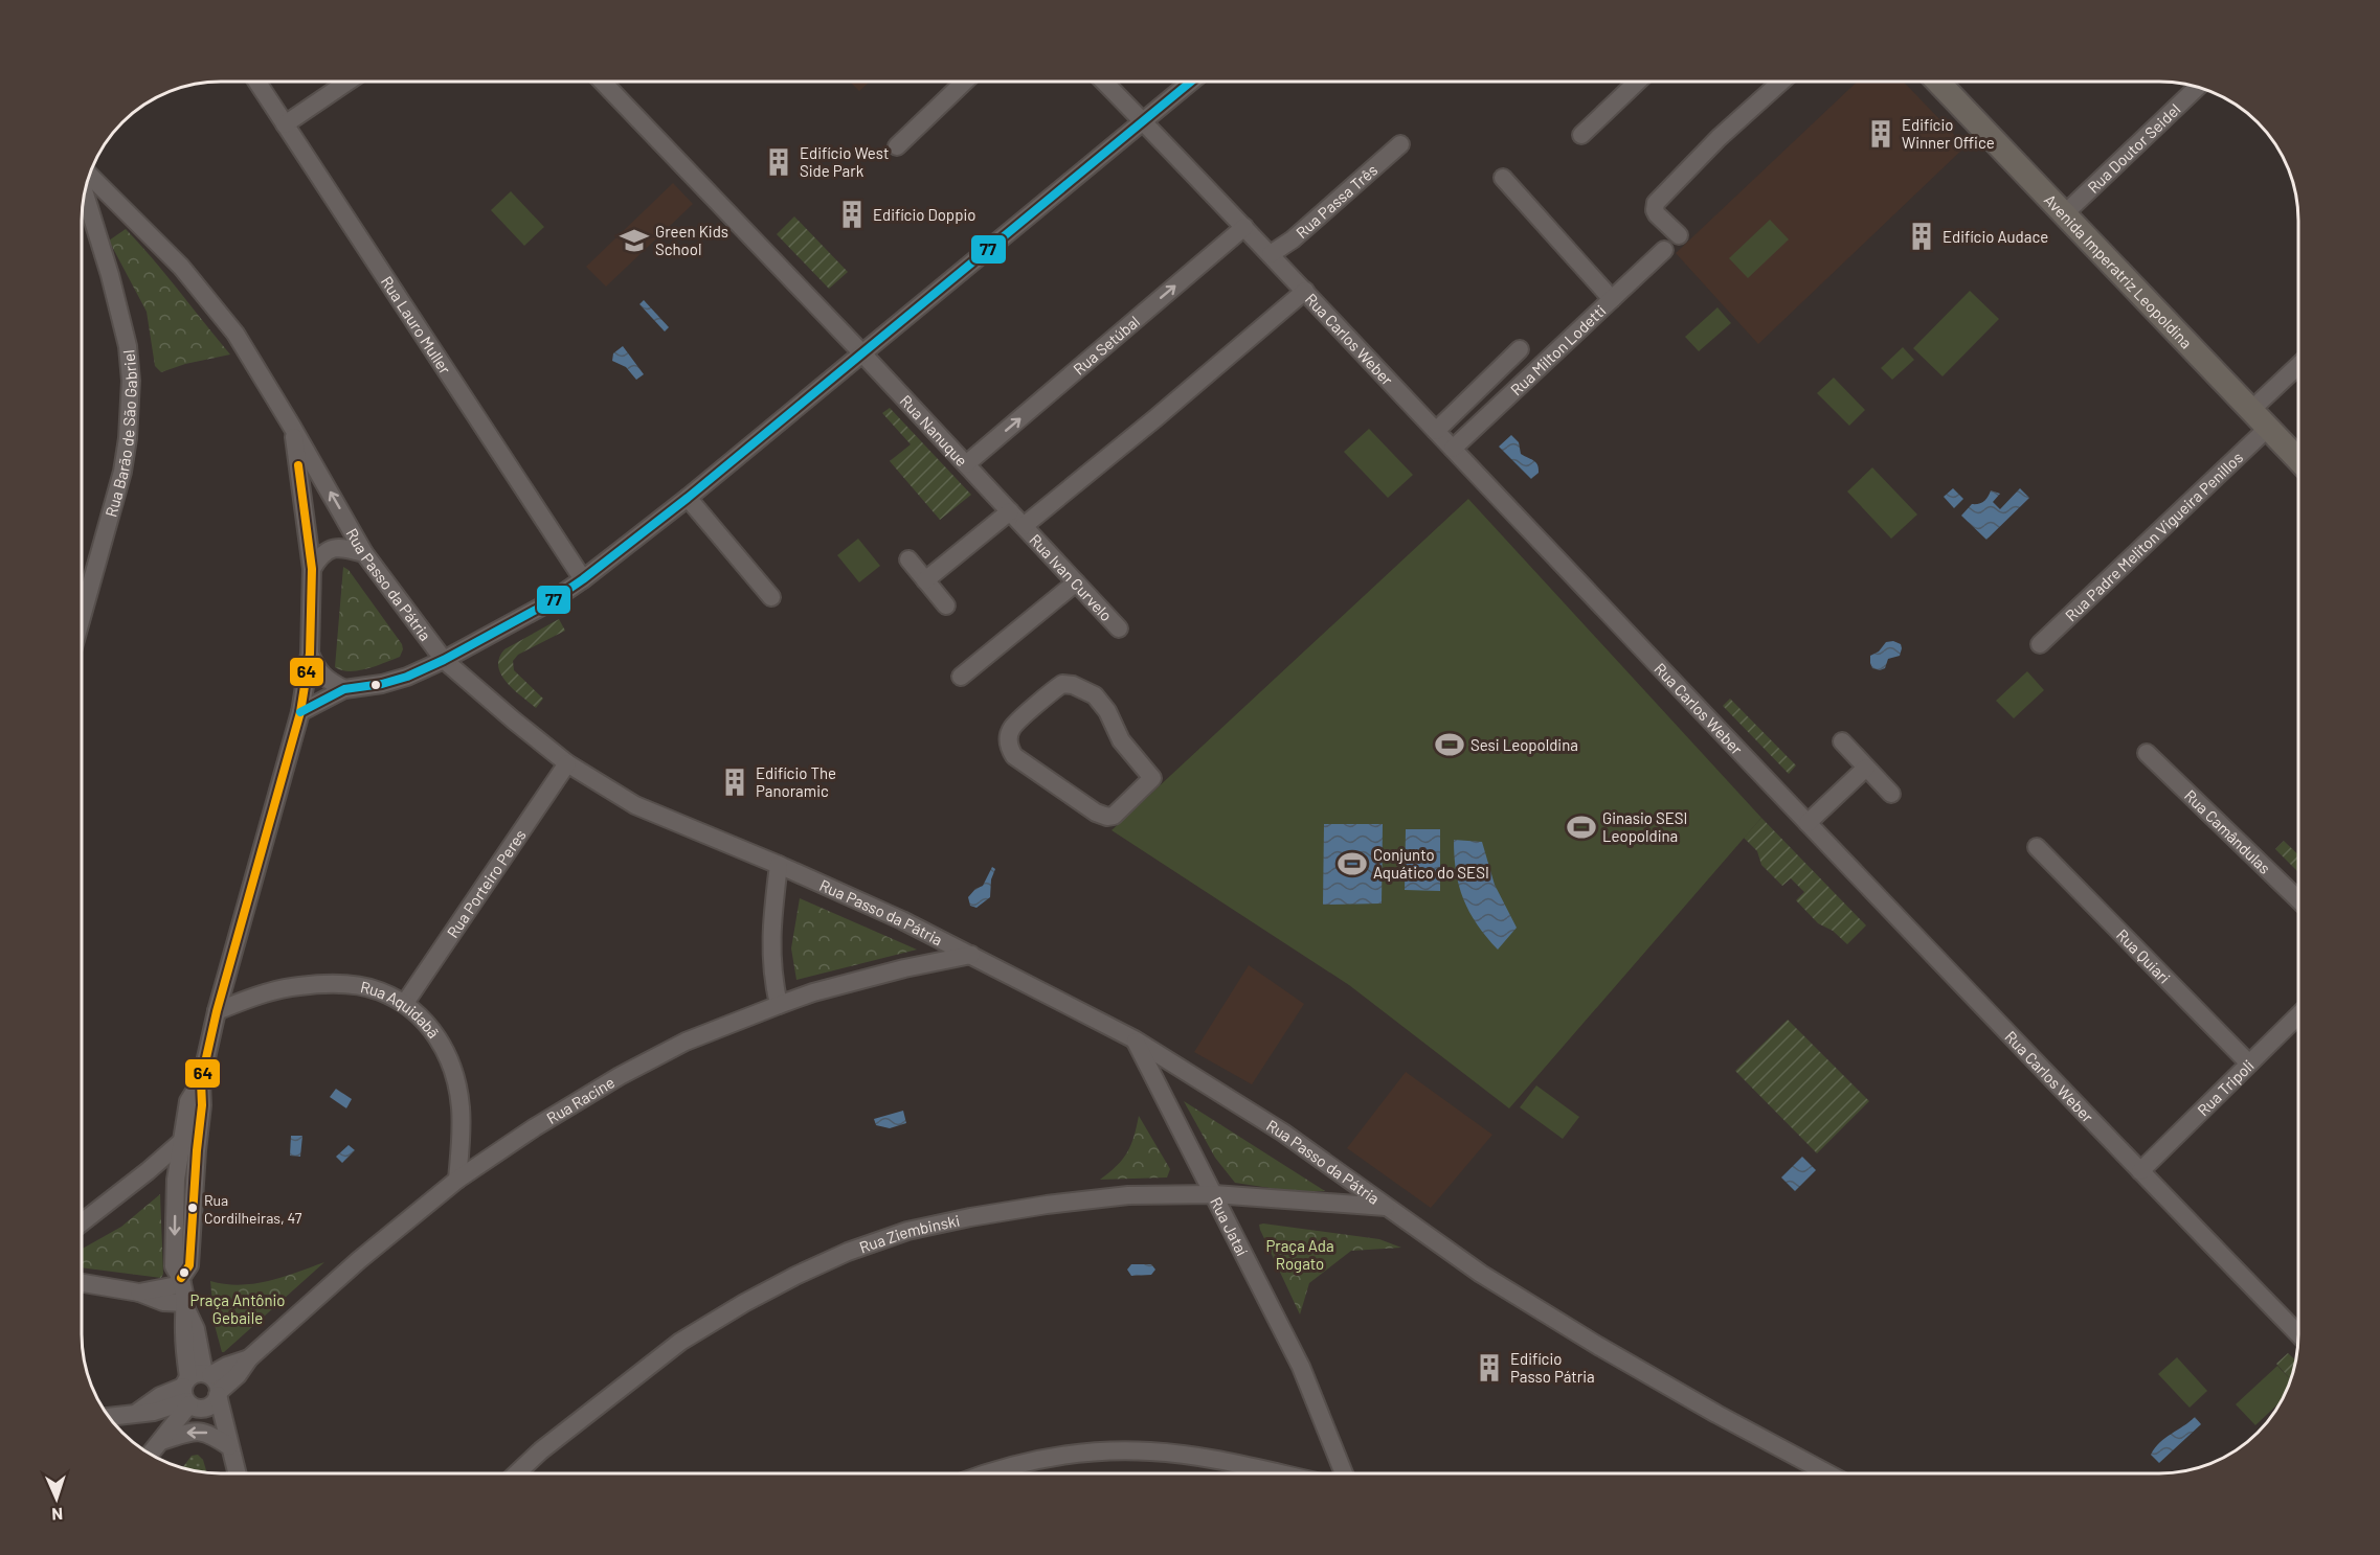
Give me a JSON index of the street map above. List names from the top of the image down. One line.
{"streets":{"main road":["Avenida Imperatriz Leopoldina"],"street":["Rua Doutor Seidel","Rua Passa Três","Rua Lauro Muller","Rua Carlos Weber","Rua Setúbal","Rua Milton Lodetti","Rua Nanuque","Rua Barão de São Gabriel","Rua Padre Meliton Vigueira Penillos","Rua Ivan Curvelo","Rua Passo da Pátria","Rua Camândulas","Rua Porteiro Peres","Rua Quiari","Rua Aquidabã","Rua Tripoli","Rua Racine","Rua Jataí","Rua Ziembinski"]},"crossings":[["Rua Doutor Seidel","Avenida Imperatriz Leopoldina"],["Rua Passa Três","Rua Carlos Weber"],["Avenida Imperatriz Leopoldina","Rua Padre Meliton Vigueira Penillos"],["Rua Carlos Weber","Rua Setúbal"],["Rua Carlos Weber","Rua Milton Lodetti"],["Rua Carlos Weber","Rua Tripoli"],["Rua Setúbal","Rua Nanuque"],["Rua Nanuque","Rua Ivan Curvelo"],["Rua Passo da Pátria","Rua Porteiro Peres"],["Rua Passo da Pátria","Rua Racine"],["Rua Passo da Pátria","Rua Jataí"],["Rua Passo da Pátria","Rua Ziembinski"],["Rua Porteiro Peres","Rua Aquidabã"],["Rua Quiari","Rua Tripoli"],["Rua Aquidabã","Rua Racine"],["Rua Jataí","Rua Ziembinski"]],"parks":["Praça Ada Rogato","Praça Antônio Gebaile"],"places":{"building":["Edifício Winner Office","Edifício West Side Park","Edifício Doppio","Edifício Audace","Edifício The Panoramic","Edifício Passo Pátria"],"school or university":["Green Kids School"],"sports":["Sesi Leopoldina","Ginasio SESI Leopoldina","Conjunto Aquático do SESI"],"other":["Rua Cordilheiras, 47"]},"lines":["transit line 77","transit line 64"],"north":"bottom"}
